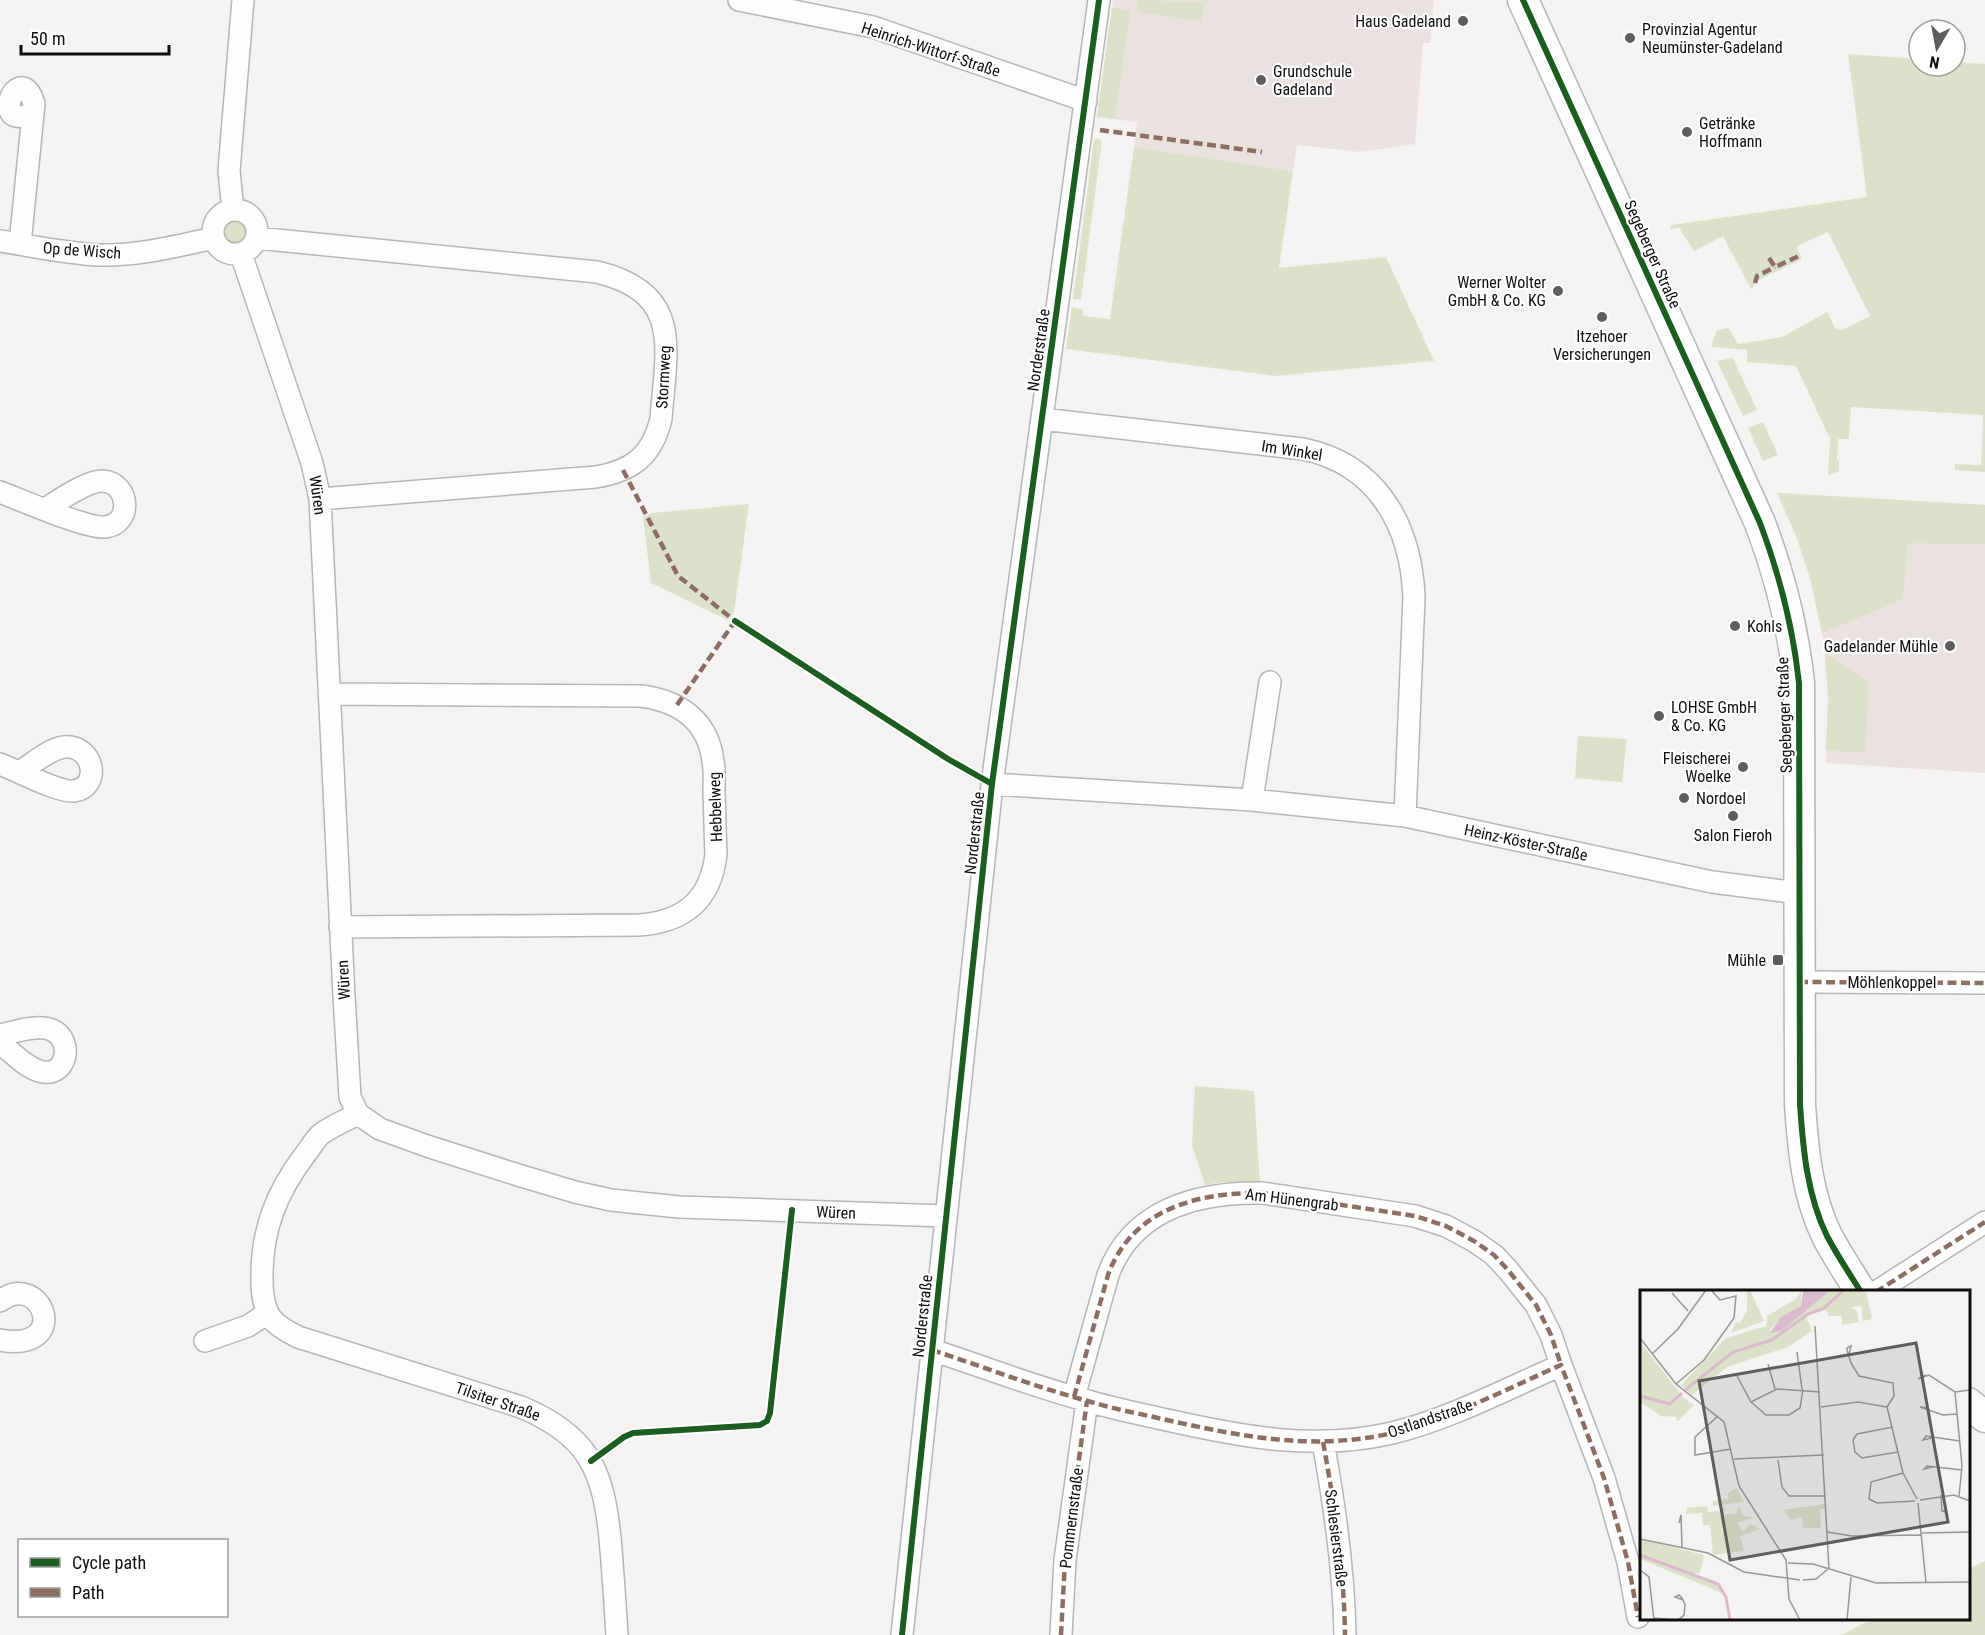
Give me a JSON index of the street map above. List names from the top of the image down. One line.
{"streets":{"main road":["Segeberger Straße"],"street":["Heinrich-Wittorf-Straße","Op de Wisch","Norderstraße","Stormweg","Im Winkel","Würen","Hebbelweg","Heinz-Köster-Straße","Möhlenkoppel","Am Hünengrab","Tilsiter Straße","Ostlandstraße","Pommernstraße","Schlesierstraße"]},"crossings":[["Heinrich-Wittorf-Straße","Norderstraße"],["Op de Wisch","Stormweg"],["Op de Wisch","Würen"],["Segeberger Straße","Heinz-Köster-Straße"],["Segeberger Straße","Möhlenkoppel"],["Norderstraße","Im Winkel"],["Norderstraße","Würen"],["Norderstraße","Heinz-Köster-Straße"],["Norderstraße","Ostlandstraße"],["Stormweg","Würen"],["Im Winkel","Heinz-Köster-Straße"],["Würen","Hebbelweg"],["Am Hünengrab","Ostlandstraße"],["Am Hünengrab","Pommernstraße"],["Ostlandstraße","Pommernstraße"],["Ostlandstraße","Schlesierstraße"]],"places":{"other":["Haus Gadeland","Provinzial Agentur Neumünster-Gadeland","Grundschule Gadeland","Getränke Hoffmann","Werner Wolter GmbH & Co. KG","Itzehoer Versicherungen","Kohls","Gadelander Mühle","LOHSE GmbH & Co. KG","Fleischerei Woelke","Nordoel","Salon Fieroh"],"transit":["Mühle"]},"legend":["Cycle path","Path"],"scale_bar":"50 m","north":"bottom"}
